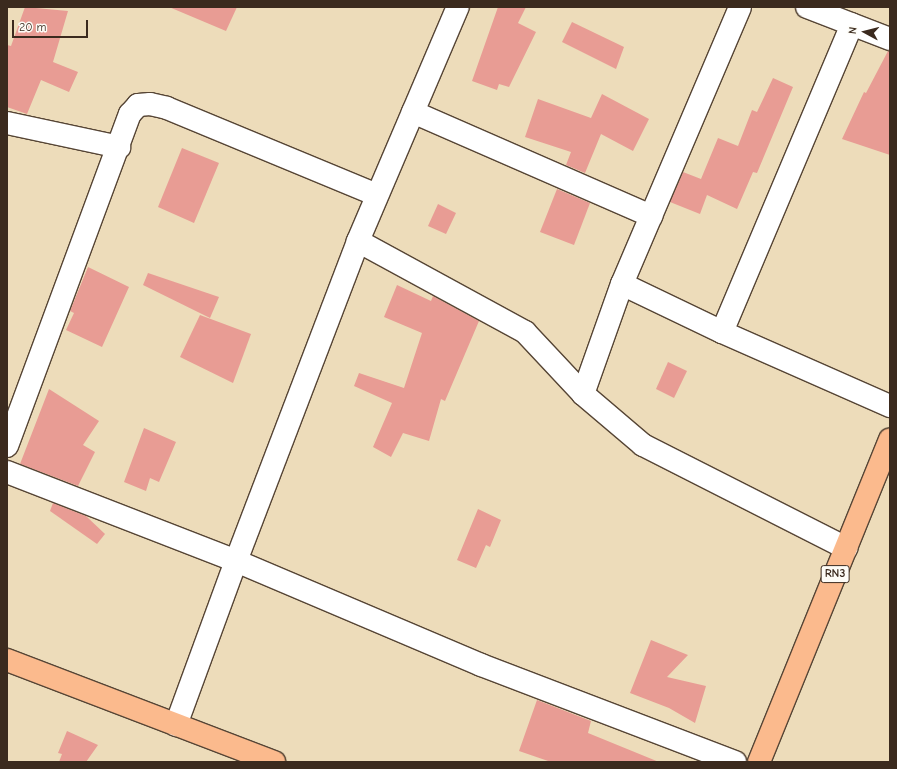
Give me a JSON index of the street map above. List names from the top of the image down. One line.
{"streets":{"main road":["RN3"]},"scale_bar":"20 m","north":"left"}
